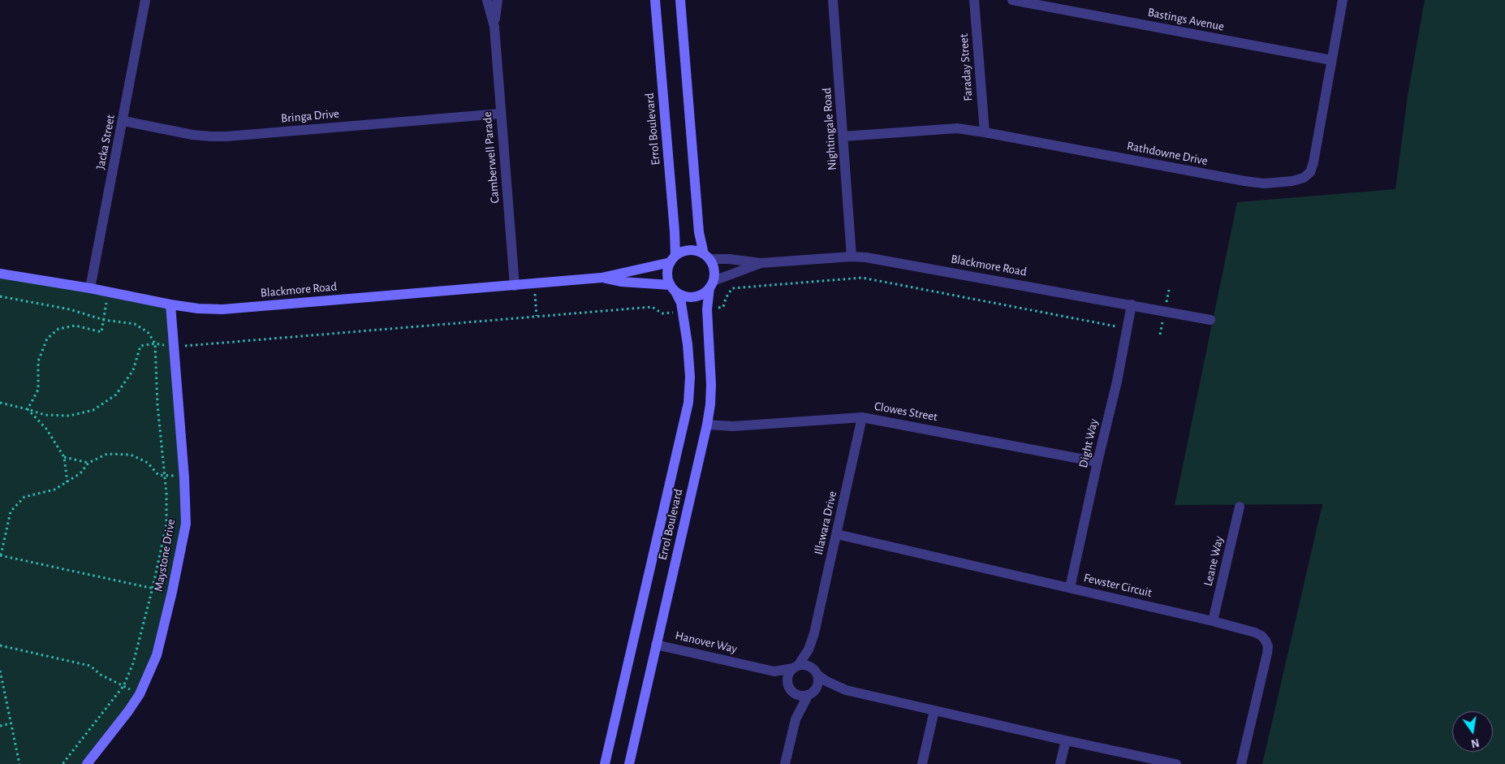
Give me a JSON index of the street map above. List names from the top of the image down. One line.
{"streets":{"street":["Bastings Avenue","Faraday Street","Bringa Drive","Errol Boulevard","Nightingale Road","Jacka Street","Rathdowne Drive","Camberwell Parade","Blackmore Road","Clowes Street","Dight Way","Illawara Drive","Maystone Drive","Leane Way","Fewster Circuit","Hanover Way"]},"crossings":[["Bastings Avenue","Rathdowne Drive"],["Faraday Street","Rathdowne Drive"],["Bringa Drive","Jacka Street"],["Bringa Drive","Camberwell Parade"],["Errol Boulevard","Blackmore Road"],["Errol Boulevard","Clowes Street"],["Errol Boulevard","Hanover Way"],["Nightingale Road","Rathdowne Drive"],["Nightingale Road","Blackmore Road"],["Jacka Street","Blackmore Road"],["Camberwell Parade","Blackmore Road"],["Blackmore Road","Dight Way"],["Blackmore Road","Maystone Drive"],["Clowes Street","Dight Way"],["Clowes Street","Illawara Drive"],["Dight Way","Fewster Circuit"],["Illawara Drive","Fewster Circuit"],["Illawara Drive","Hanover Way"],["Leane Way","Fewster Circuit"]],"north":"bottom"}
